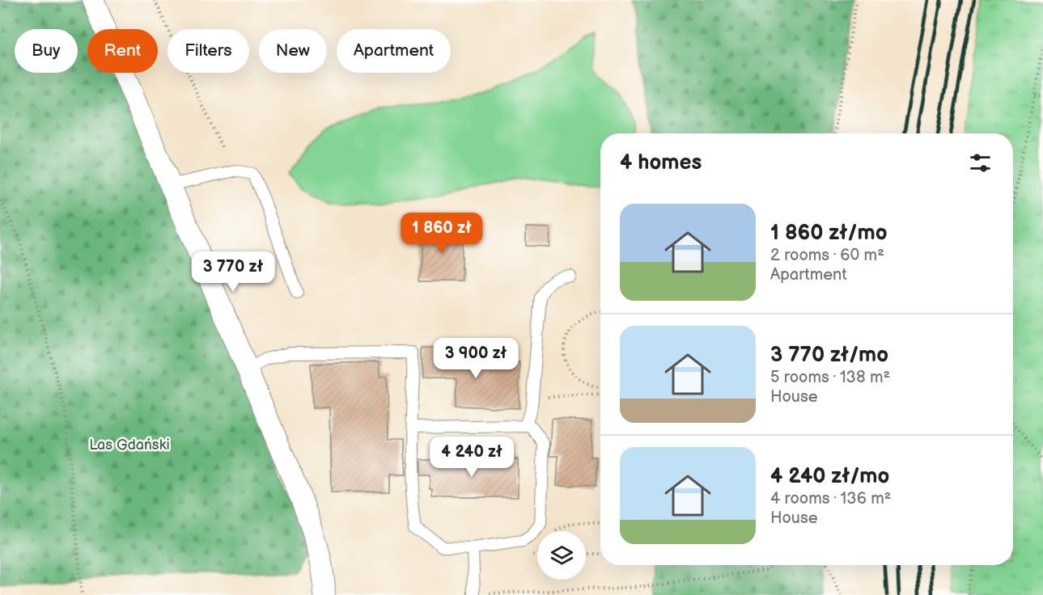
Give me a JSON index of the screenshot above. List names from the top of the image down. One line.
{"parks":["Las Gdański"],"page":{"chip":["Buy","Rent","Filters","New","Apartment"],"heading":"4 homes","list":[{"name":"1 860 zł/mo","note":"2 rooms · 60 m² · Apartment"},{"name":"3 770 zł/mo","note":"5 rooms · 138 m² · House"},{"name":"4 240 zł/mo","note":"4 rooms · 136 m² · House"}],"price":["1 860 zł","3 770 zł","3 900 zł","4 240 zł"]}}
